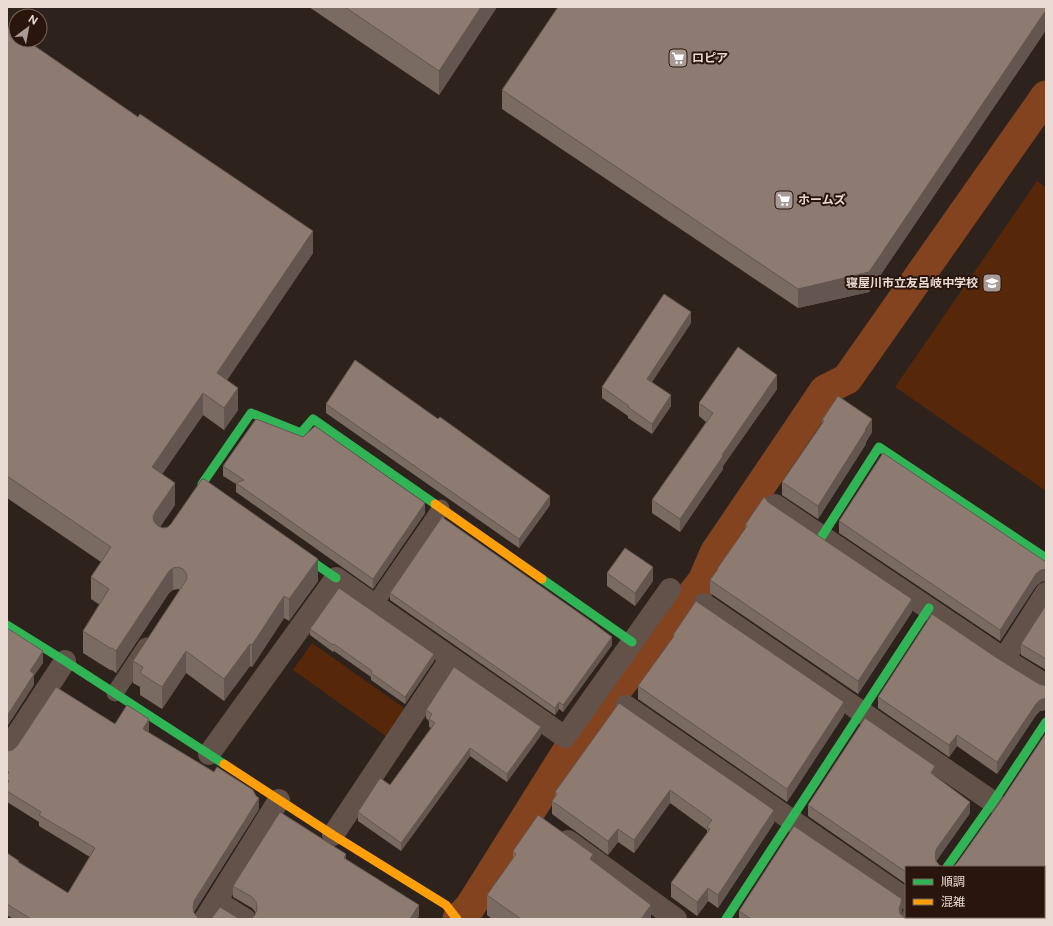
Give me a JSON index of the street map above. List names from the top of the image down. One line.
{"places":{"supermarket":["ロピア","ホームズ"],"school or university":["寝屋川市立友呂岐中学校"]},"legend":["順調","混雑"],"north":"top right"}
